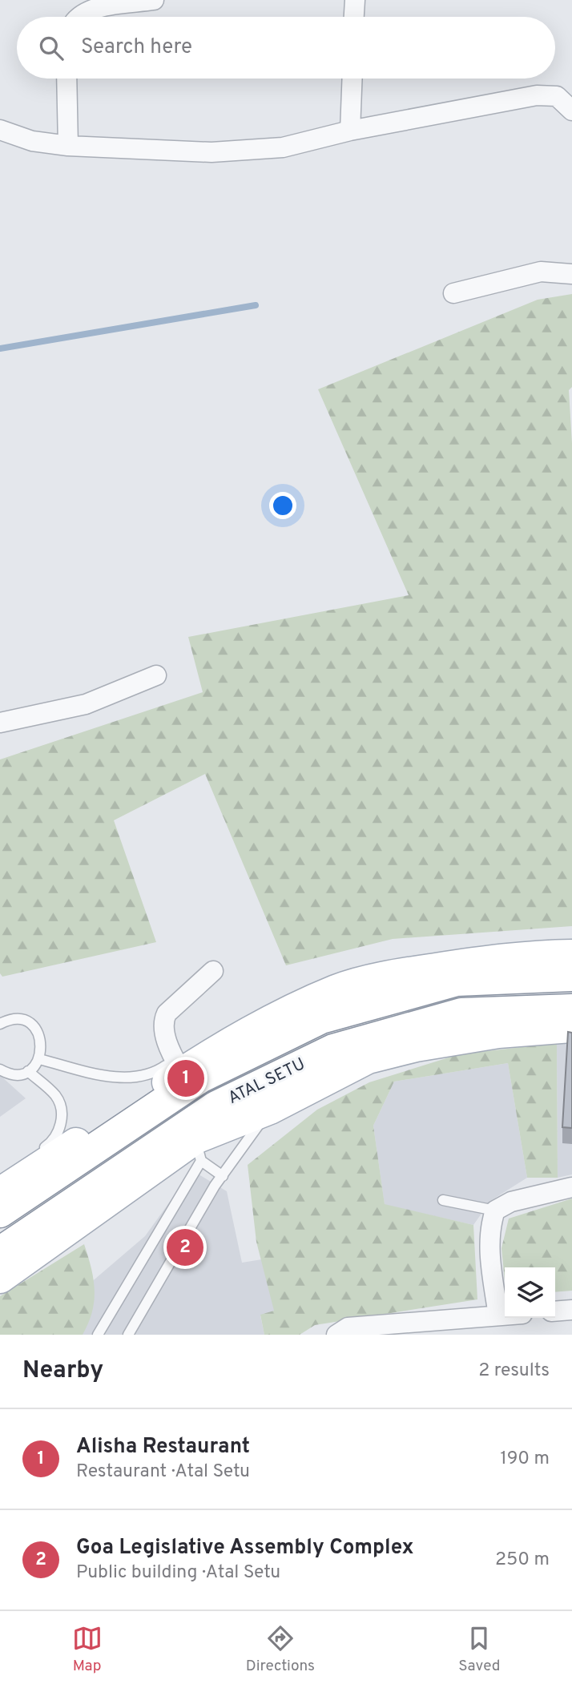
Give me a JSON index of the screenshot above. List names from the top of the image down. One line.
{"streets":{"main road":["ATAL SETU"]},"page":{"search":"Search here","pins":["1","2"],"heading":["Nearby","2 results"],"list":[{"mark":"1","name":"Alisha Restaurant","note":"Restaurant · Atal Setu","value":"190 m"},{"mark":"2","name":"Goa Legislative Assembly Complex","note":"Public building · Atal Setu","value":"250 m"}],"nav":["Map","Directions","Saved"]}}
